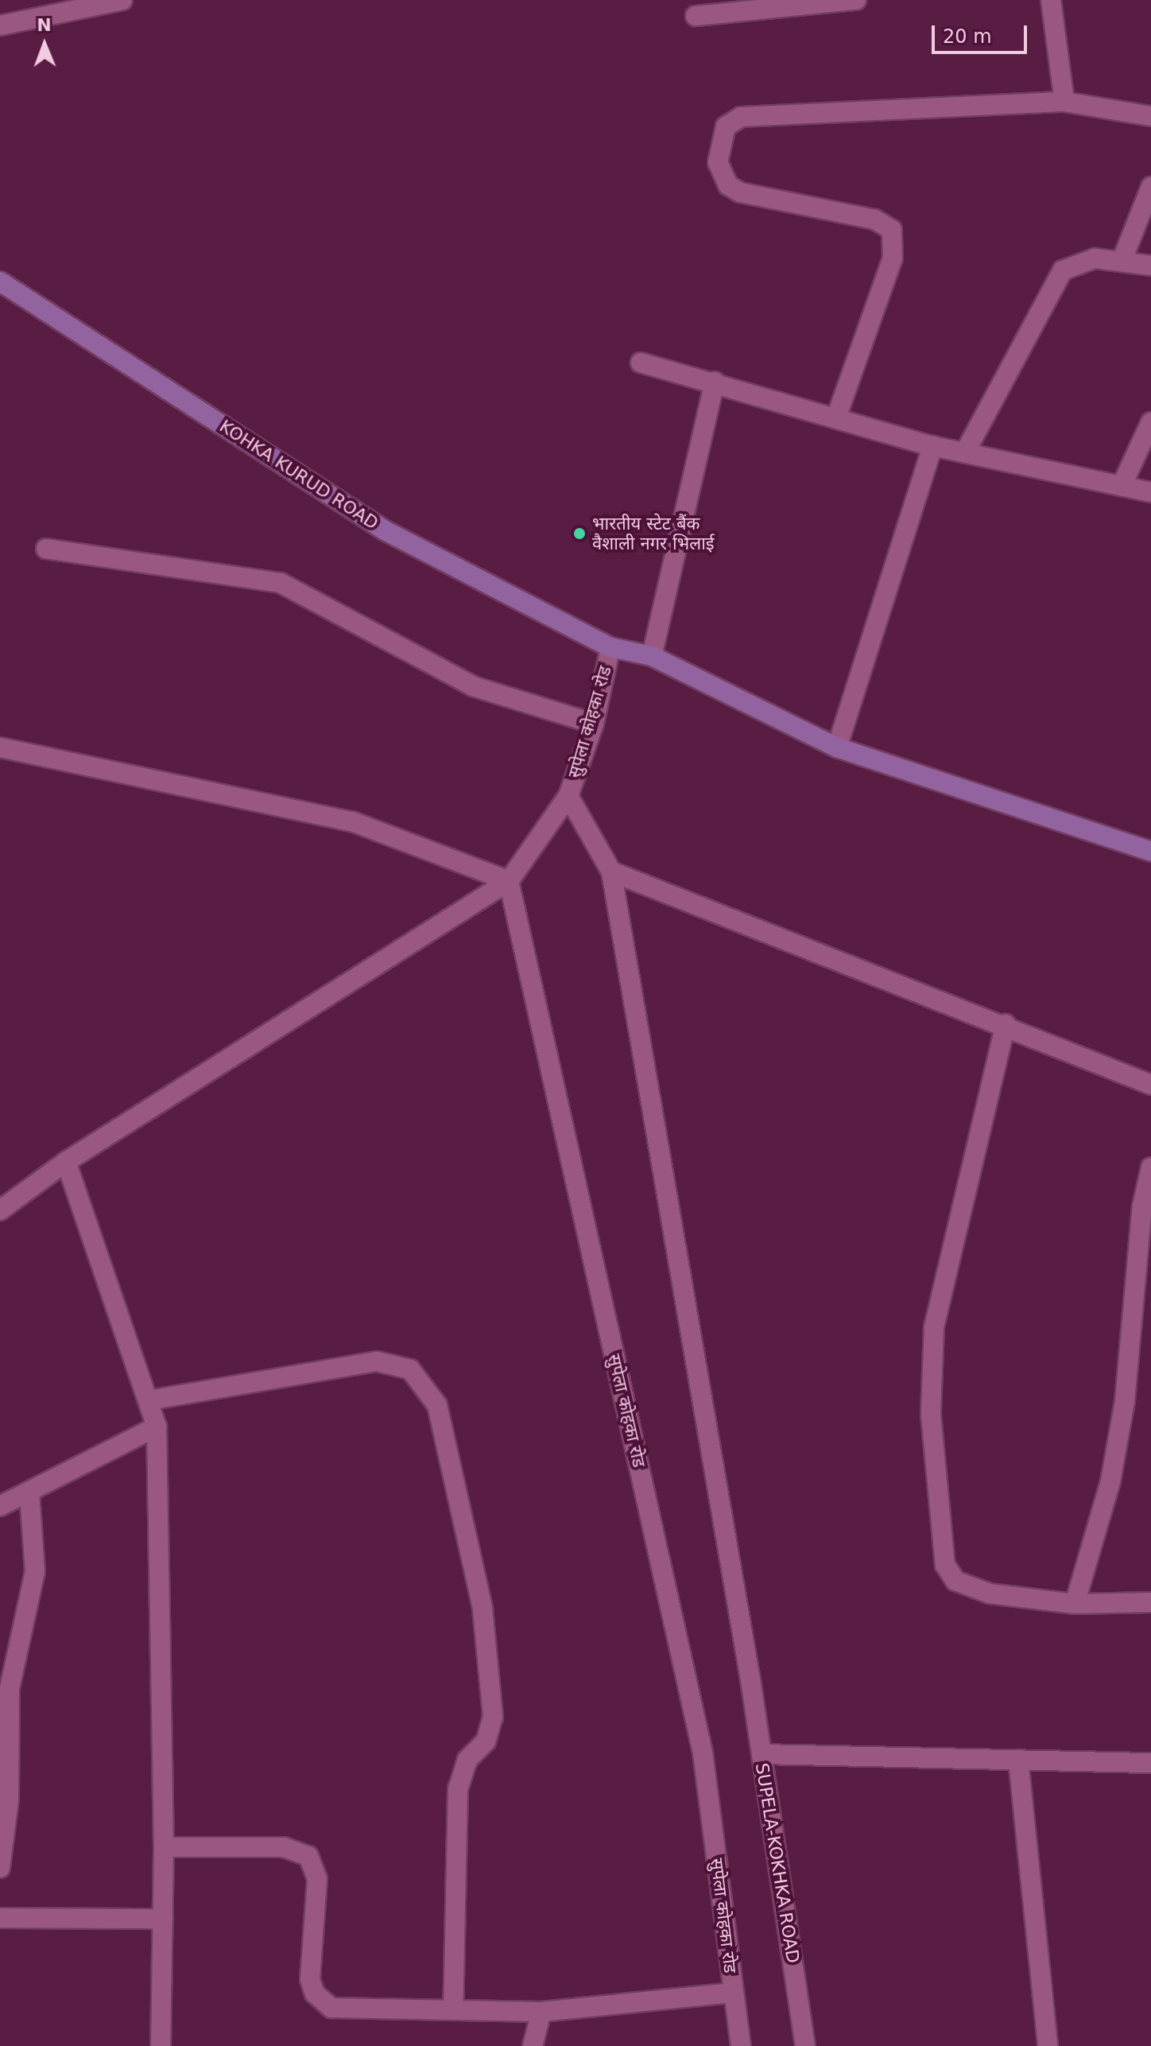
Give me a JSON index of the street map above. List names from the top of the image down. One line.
{"streets":{"main road":["KOHKA KURUD ROAD"],"street":["सुपेला कोहका रोड","SUPELA-KOKHKA ROAD"]},"crossings":[["KOHKA KURUD ROAD","सुपेला कोहका रोड"],["सुपेला कोहका रोड","SUPELA-KOKHKA ROAD"]],"places":["भारतीय स्टेट बैंक वैशाली नगर भिलाई"],"scale_bar":"20 m","north":"top"}
